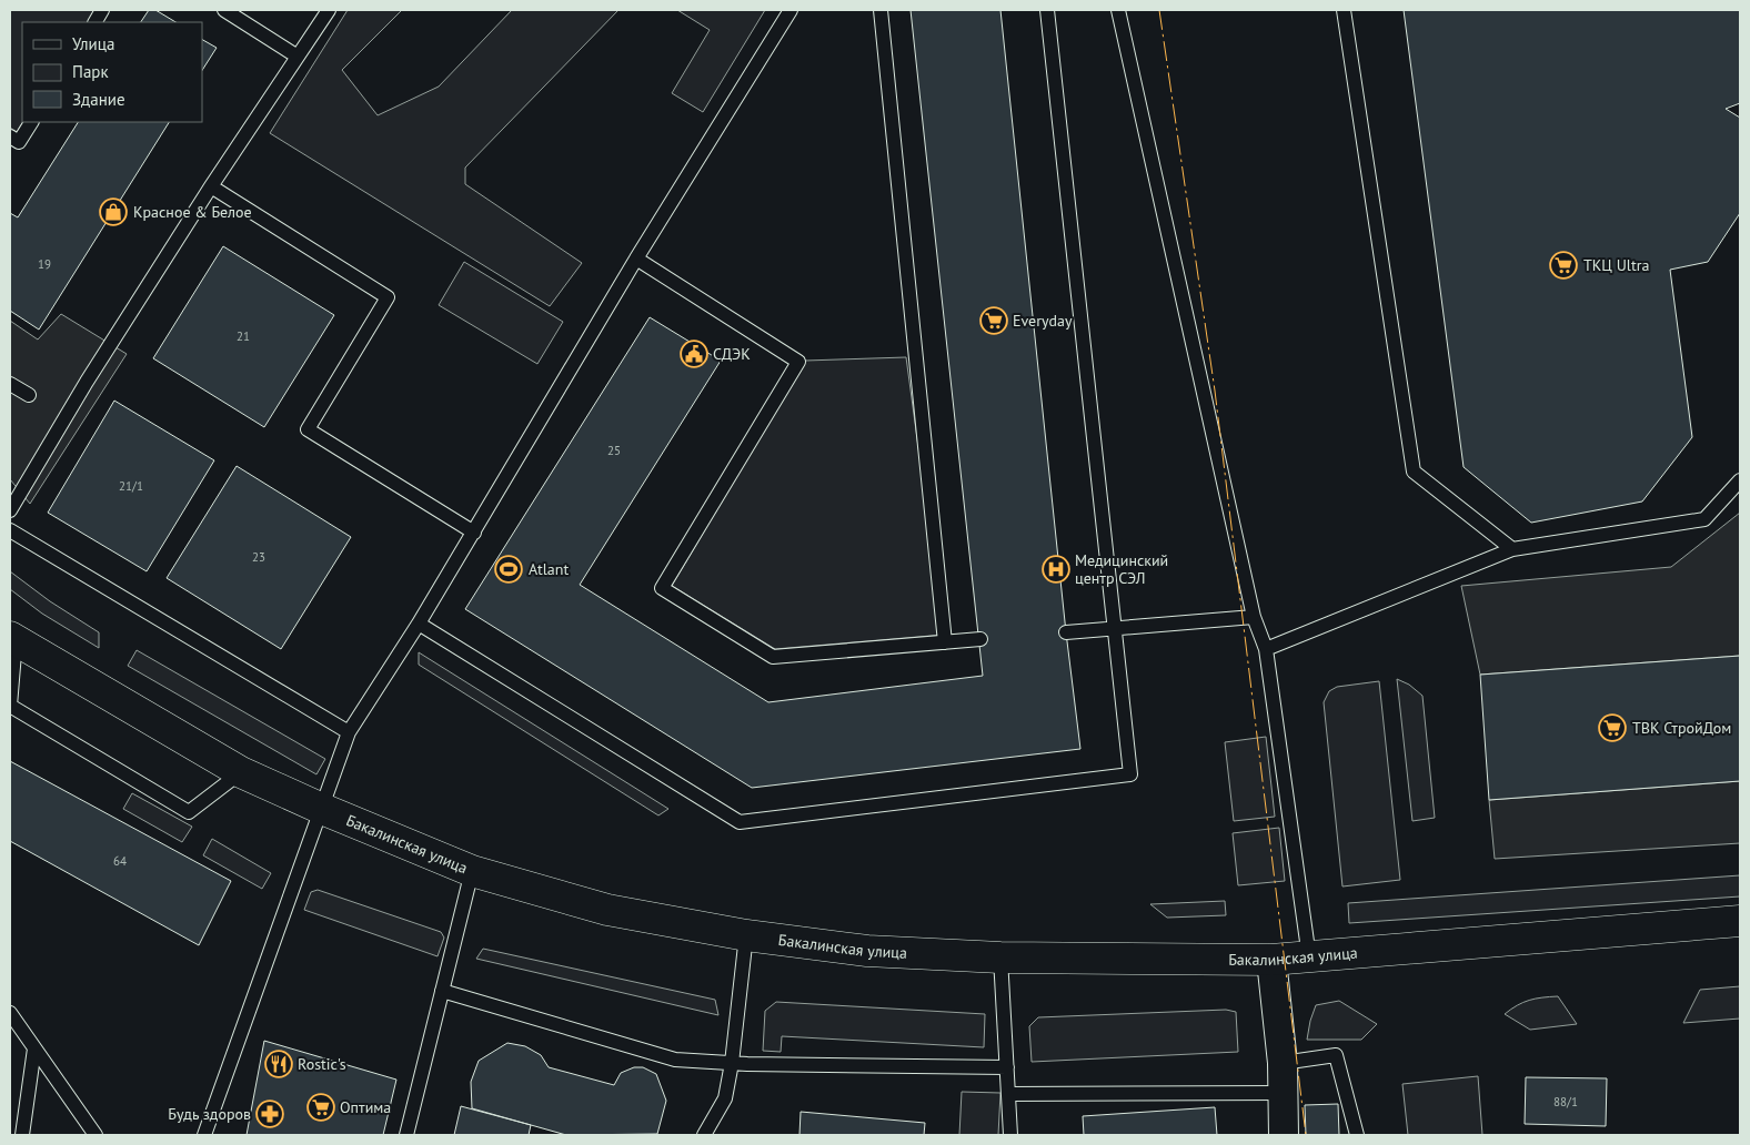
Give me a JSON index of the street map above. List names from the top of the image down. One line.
{"streets":{"main road":["Бакалинская улица"]},"places":{"shop":["Красное & Белое"],"supermarket":["ТКЦ Ultra","Everyday","ТВК СтройДом","Оптима"],"public building":["СДЭК"],"sports":["Atlant"],"hospital":["Медицинский центр СЭЛ"],"restaurant":["Rostic's"],"pharmacy":["Будь здоров"]},"house_numbers":["19","21","25","21/1","23","64","88/1"],"legend":["Улица","Парк","Здание"]}
